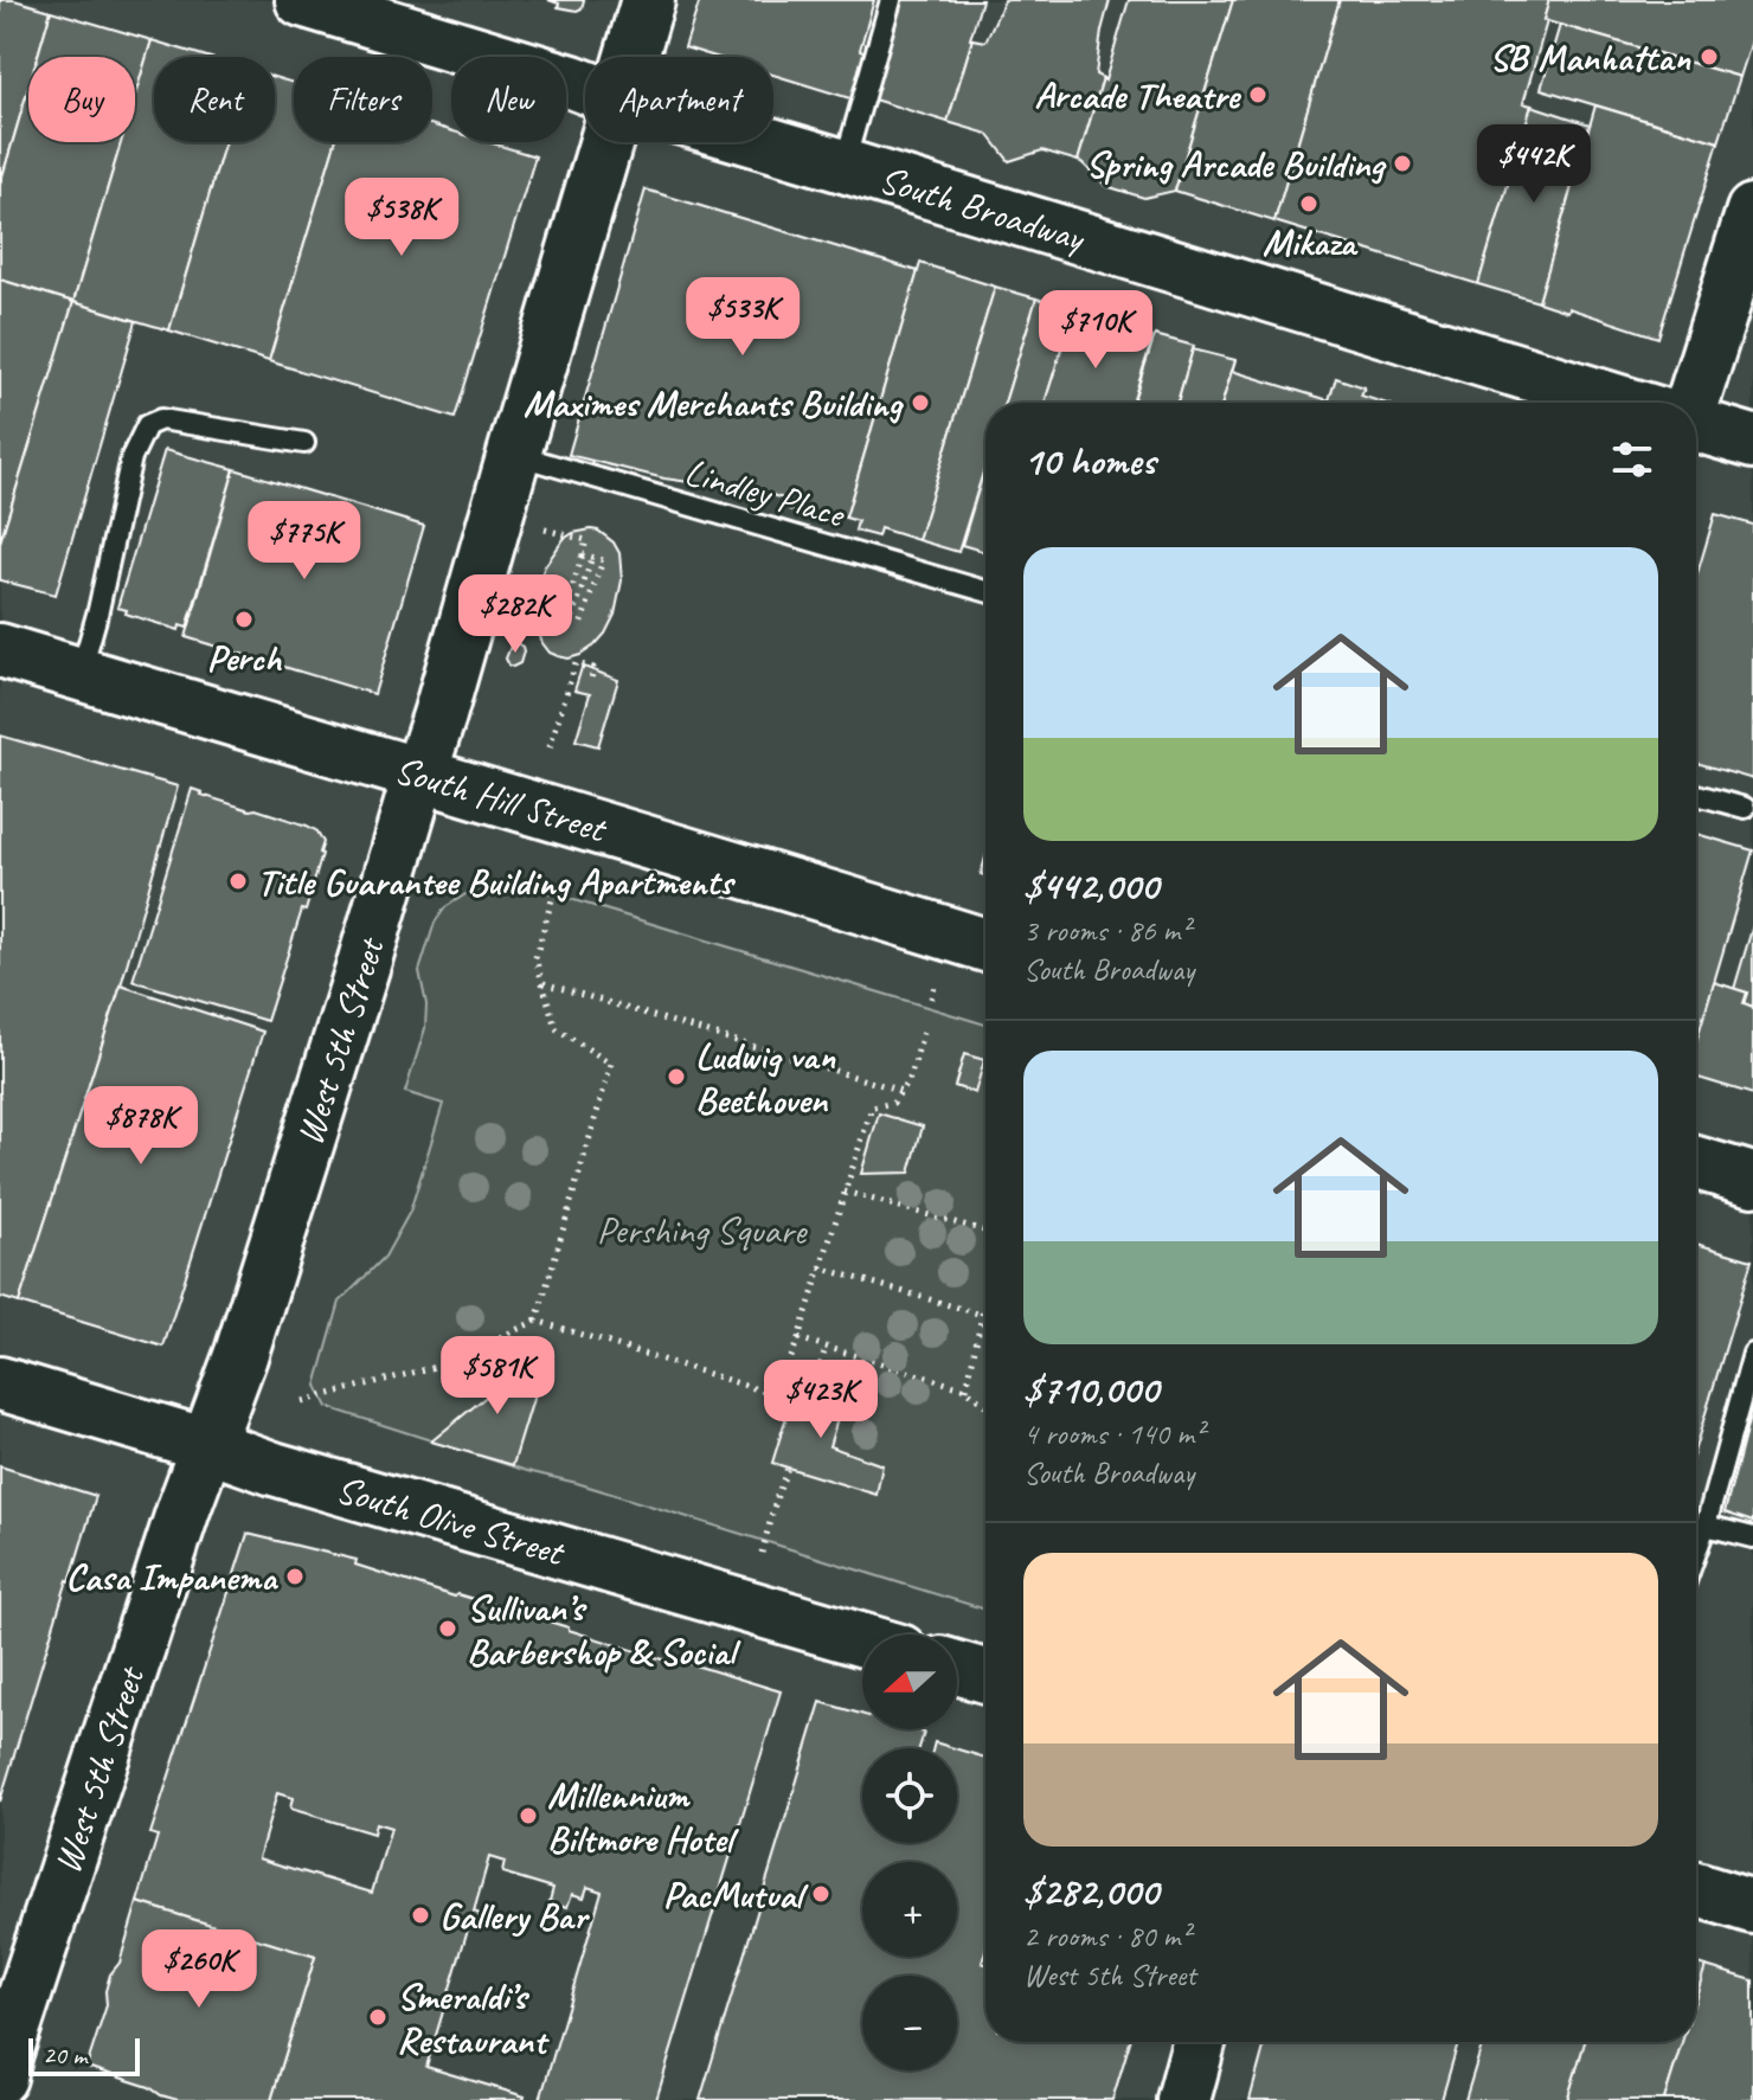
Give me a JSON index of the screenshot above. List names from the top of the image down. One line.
{"streets":{"main road":["South Broadway","South Hill Street","West 5th Street","South Olive Street"],"lane":["Lindley Place"]},"crossings":[["Lindley Place","West 5th Street"],["South Hill Street","West 5th Street"],["West 5th Street","South Olive Street"]],"parks":["Pershing Square"],"places":["SB Manhattan","Arcade Theatre","Spring Arcade Building","Mikaza","Maximes Merchants Building","Perch","Title Guarantee Building Apartments","Ludwig van Beethoven","Casa Impanema","Sullivan’s Barbershop & Social","Millennium Biltmore Hotel","PacMutual","Gallery Bar","Smeraldi’s Restaurant"],"scale_bar":"20 m","north":"left","page":{"chip":["Buy","Rent","Filters","New","Apartment"],"price":["$442K","$538K","$533K","$710K","$775K","$282K","$878K","$581K","$423K","$260K"],"heading":"10 homes","list":[{"name":"$442,000","note":"3 rooms · 86 m² · South Broadway"},{"name":"$710,000","note":"4 rooms · 140 m² · South Broadway"},{"name":"$282,000","note":"2 rooms · 80 m² · West 5th Street"}],"map_buttons":["+","−"],"scale":"20 m"}}
